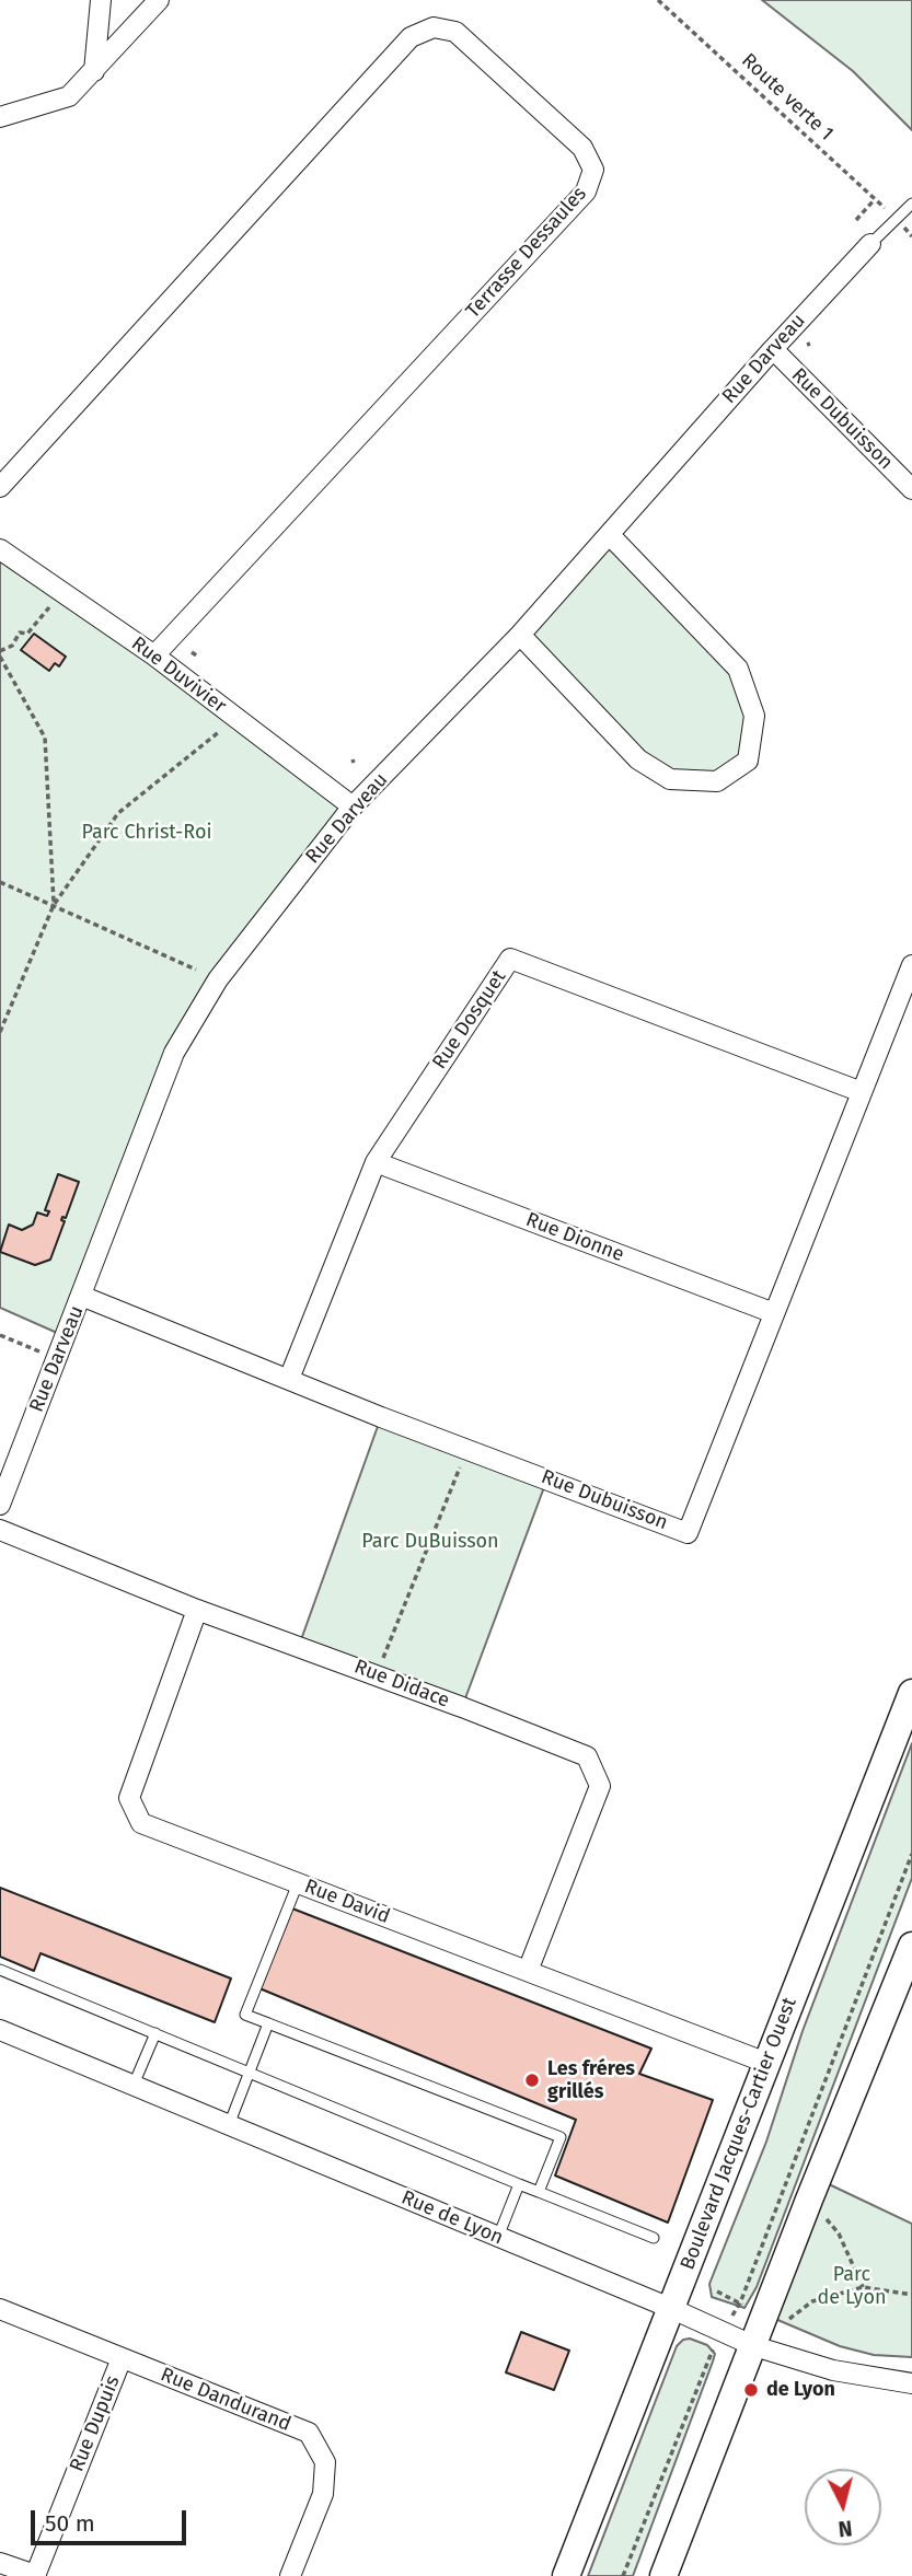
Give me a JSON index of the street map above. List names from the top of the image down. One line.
{"streets":{"main road":["Boulevard Jacques-Cartier Ouest"],"street":["Terrasse Dessaules","Rue Darveau","Rue Dubuisson","Rue Duvivier","Rue Dosquet","Rue Dionne","Rue Didace","Rue David","Rue de Lyon","Rue Dandurand","Rue Dupuis"],"path":["Route verte 1"]},"crossings":[["Terrasse Dessaules","Rue Duvivier"],["Rue Darveau","Rue Dubuisson"],["Rue Darveau","Rue Duvivier"],["Rue Dubuisson","Rue Dosquet"],["Rue Dubuisson","Rue Dionne"],["Rue Dosquet","Rue Dionne"],["Rue Didace","Rue David"],["Rue David","Boulevard Jacques-Cartier Ouest"],["Boulevard Jacques-Cartier Ouest","Rue de Lyon"],["Rue Dandurand","Rue Dupuis"]],"parks":["Parc Christ-Roi","Parc DuBuisson","Parc de Lyon"],"places":["Les fréres grillés","de Lyon"],"scale_bar":"50 m","north":"bottom"}
